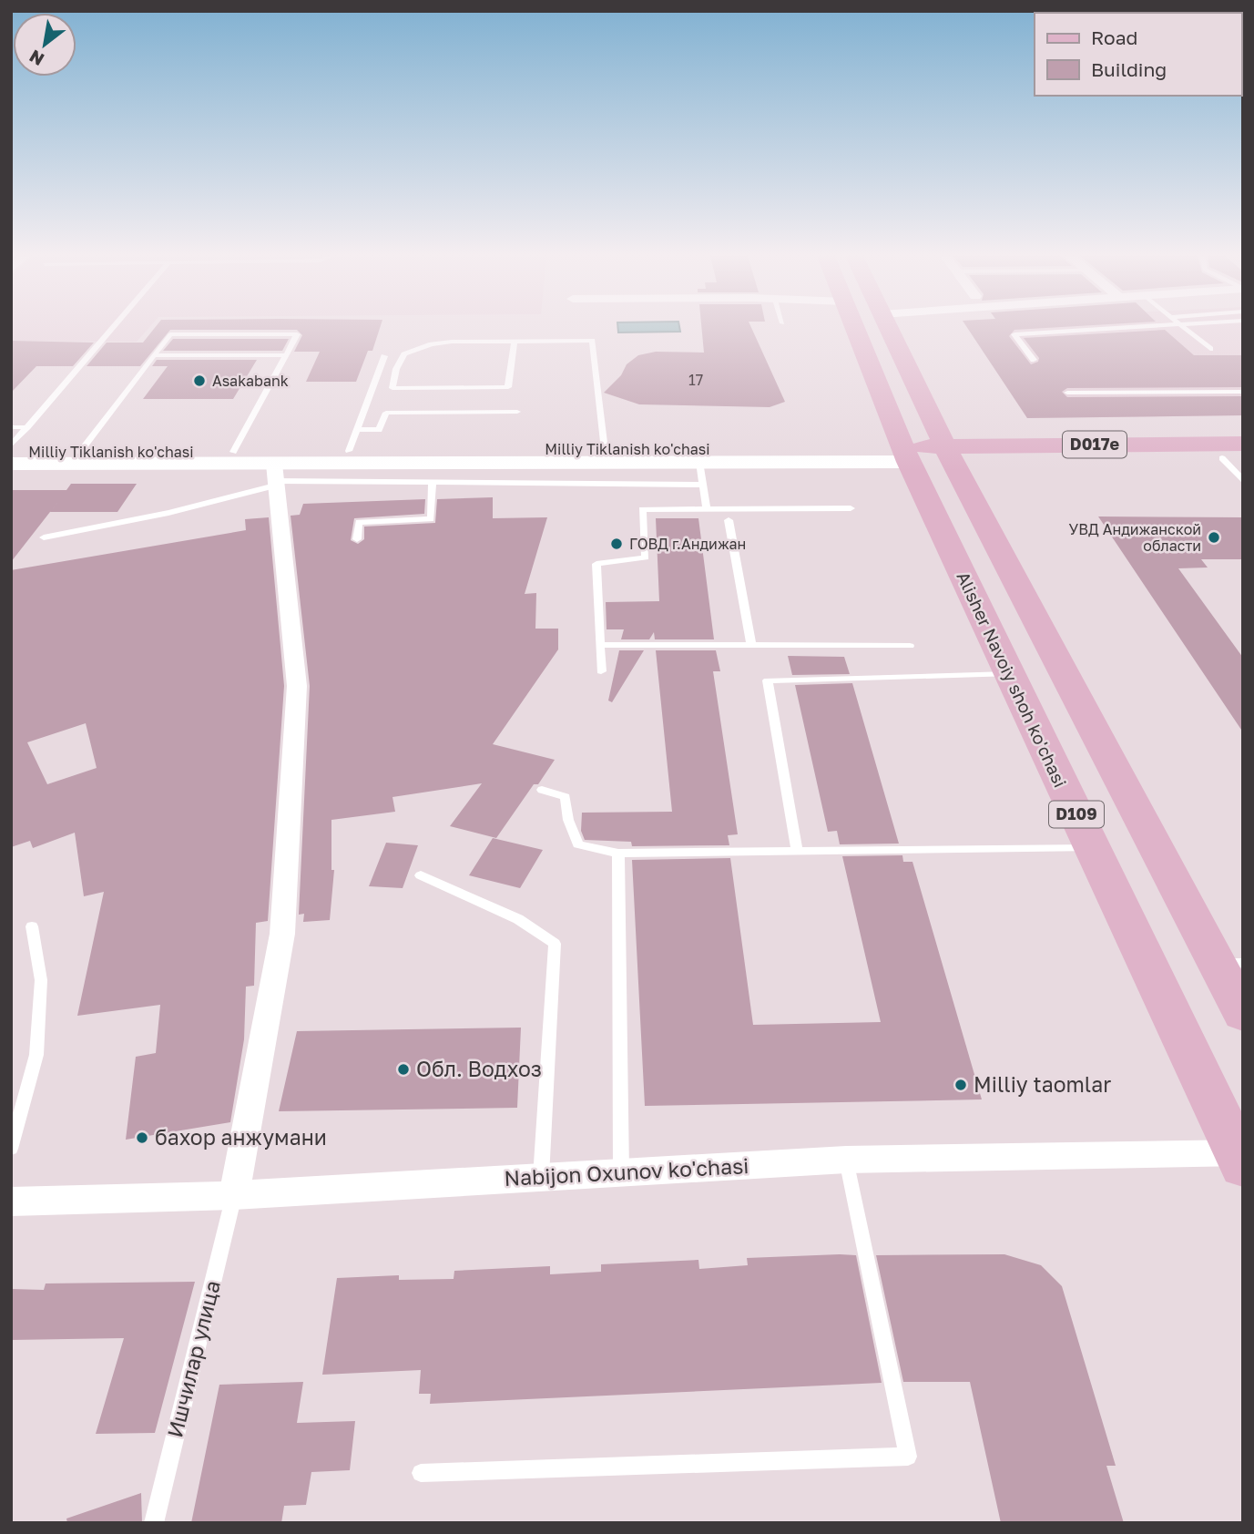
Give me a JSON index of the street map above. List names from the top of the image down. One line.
{"streets":{"main road":["D017e","Milliy Tiklanish ko'chasi","Alisher Navoiy shoh ko'chasi","D109"],"street":["Nabijon Oxunov ko'chasi"],"lane":["Ишчилар улица"]},"crossings":[["Milliy Tiklanish ko'chasi","Alisher Navoiy shoh ko'chasi"],["Milliy Tiklanish ko'chasi","D109"],["Alisher Navoiy shoh ko'chasi","Nabijon Oxunov ko'chasi"],["Nabijon Oxunov ko'chasi","Ишчилар улица"]],"places":["Asakabank","УВД Андижанской области","ГОВД г.Андижан","Обл. Водхоз","Milliy taomlar","бахор анжумани"],"house_numbers":["17"],"legend":["Road","Building"],"north":"bottom left"}
